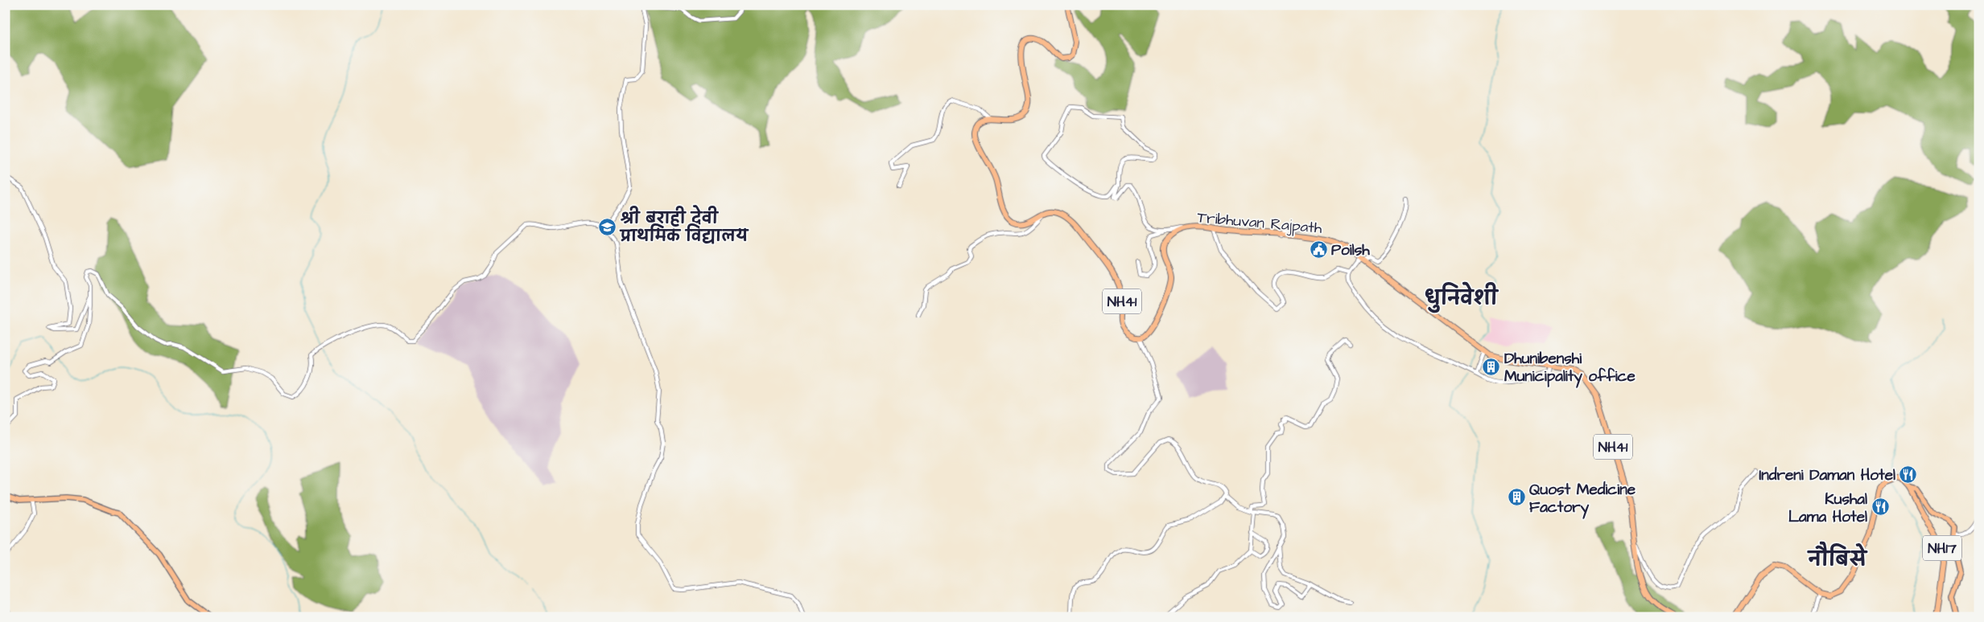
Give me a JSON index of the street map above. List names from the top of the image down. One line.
{"streets":{"highway":["Tribhuvan Rajpath","NH41","NH17"]},"crossings":[["Tribhuvan Rajpath","NH41"]],"districts":["धुनिवेशी","नौबिसे"],"places":{"school or university":["श्री बराही देवी प्राथमिक विद्यालय"],"public building":["Poilsh"],"building":["Dhunibenshi Municipality office","Quost Medicine Factory"],"restaurant":["Indreni Daman Hotel","Kushal Lama Hotel"]}}
